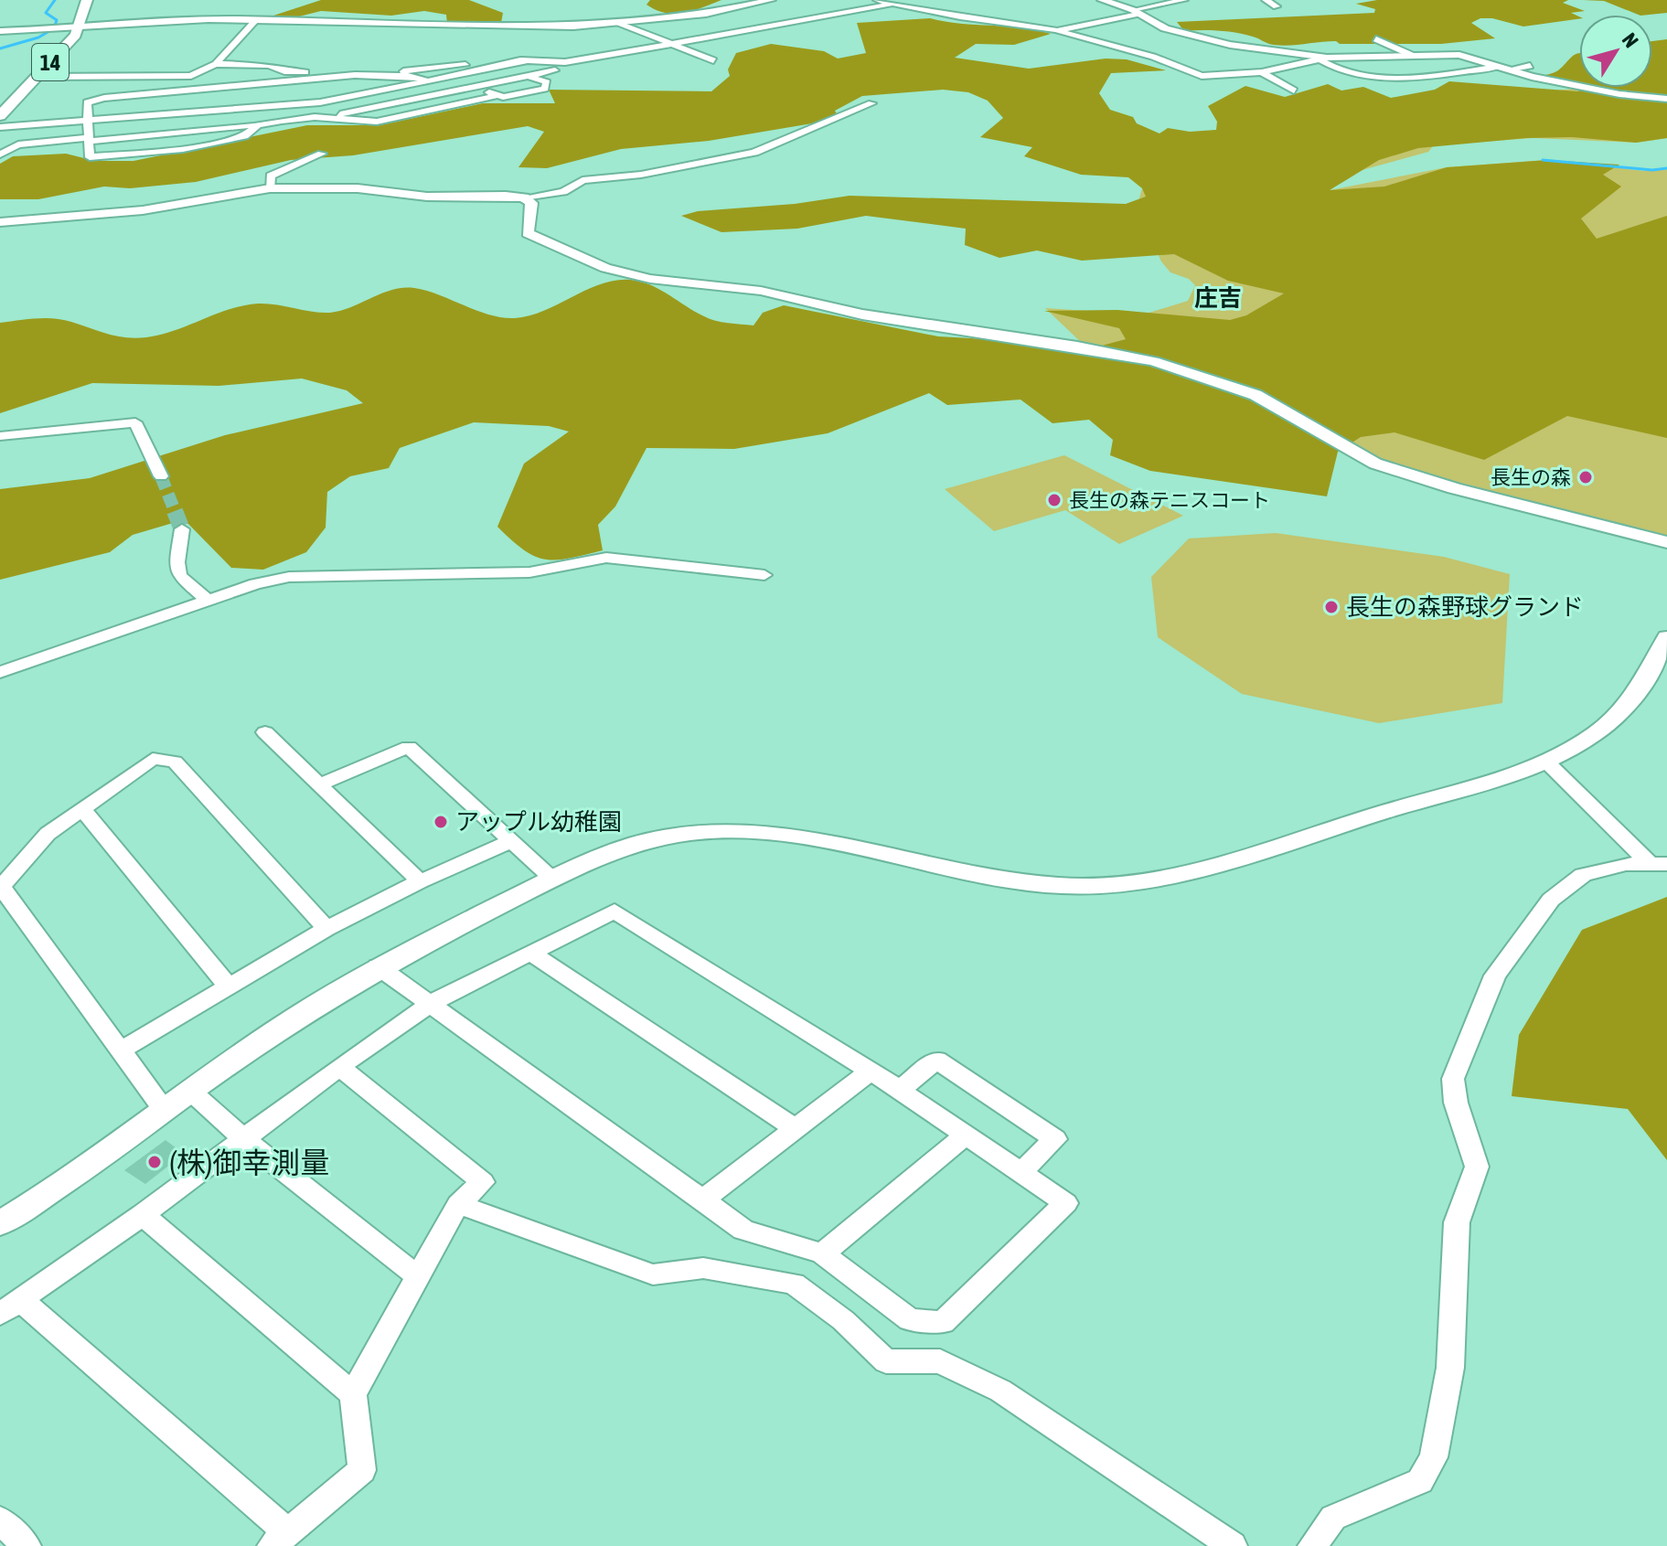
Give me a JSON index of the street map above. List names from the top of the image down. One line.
{"streets":{"main road":["14"]},"districts":["庄吉"],"places":["長生の森","長生の森テニスコート","長生の森野球グランド","アップル幼稚園","(株)御幸測量"],"north":"top right"}
